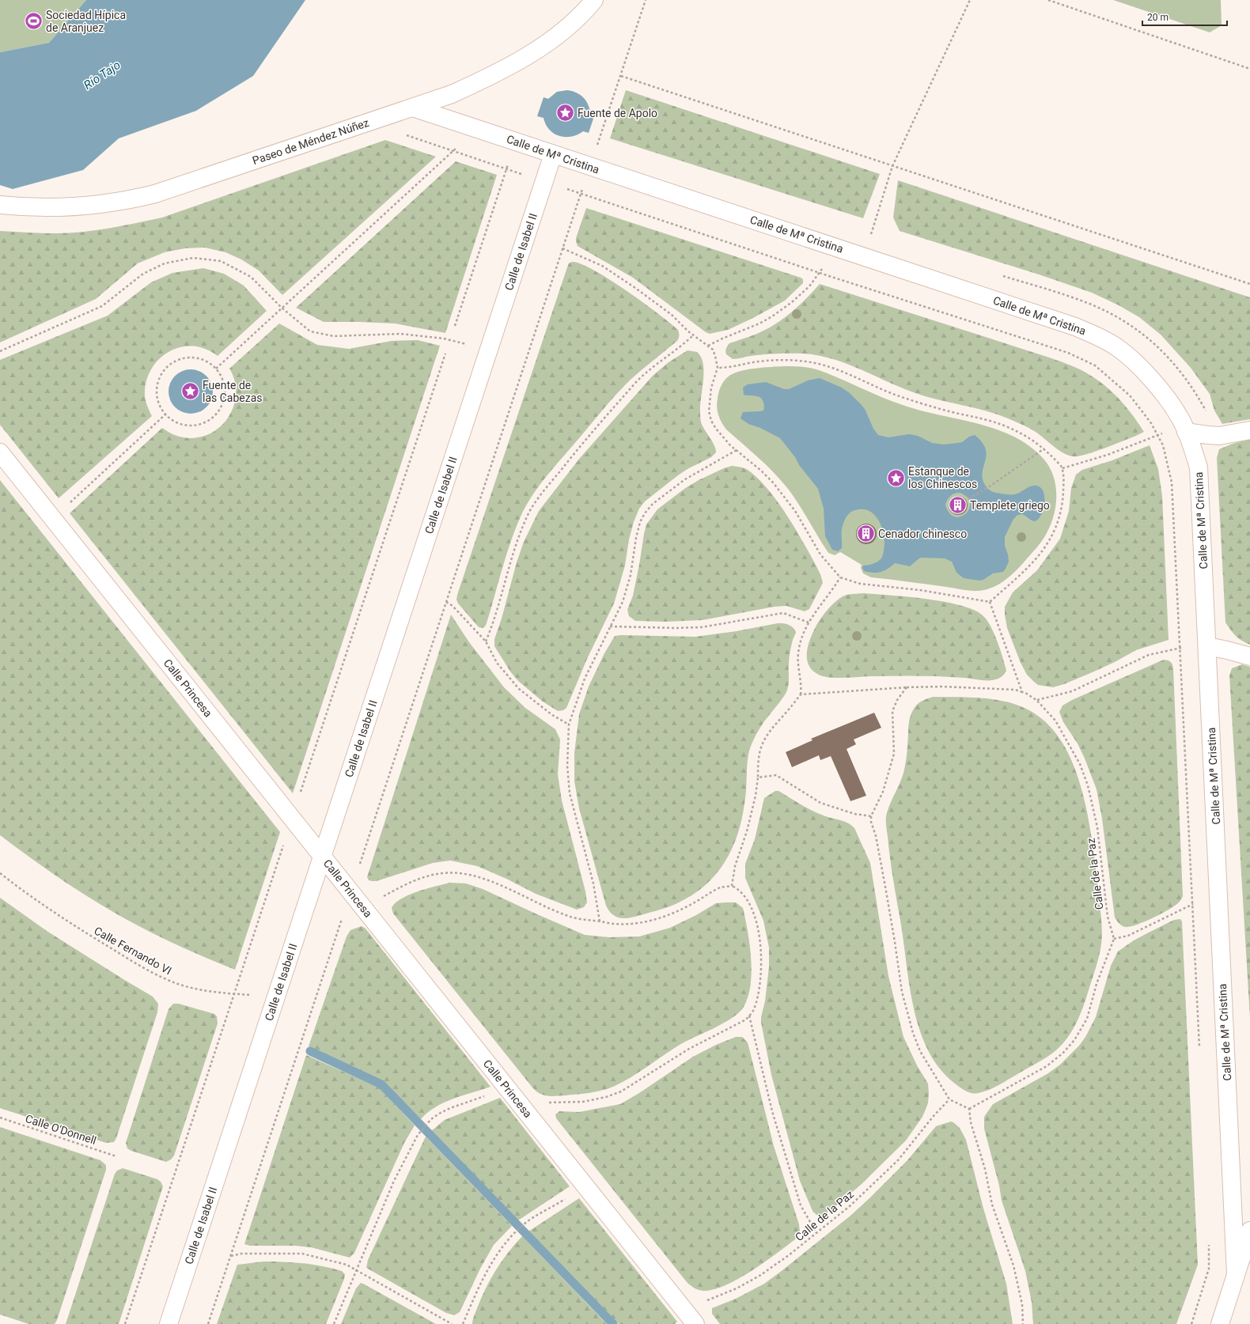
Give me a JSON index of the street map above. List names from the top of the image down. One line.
{"streets":{"lane":["Paseo de Méndez Núñez","Calle de Mª Cristina","Calle de Isabel II","Calle Princesa"],"path":["Calle de la Paz","Calle Fernando VI","Calle O'Donnell"]},"crossings":[["Paseo de Méndez Núñez","Calle de Mª Cristina"],["Calle de Mª Cristina","Calle de Isabel II"],["Calle de Isabel II","Calle Princesa"],["Calle de Isabel II","Calle Fernando VI"],["Calle Princesa","Calle de la Paz"]],"water":["Río Tajo"],"places":{"sports":["Sociedad Hípica de Aranjuez"],"place":["Fuente de Apolo","Fuente de las Cabezas","Estanque de los Chinescos"],"building":["Templete griego","Cenador chinesco"]},"scale_bar":"20 m"}
